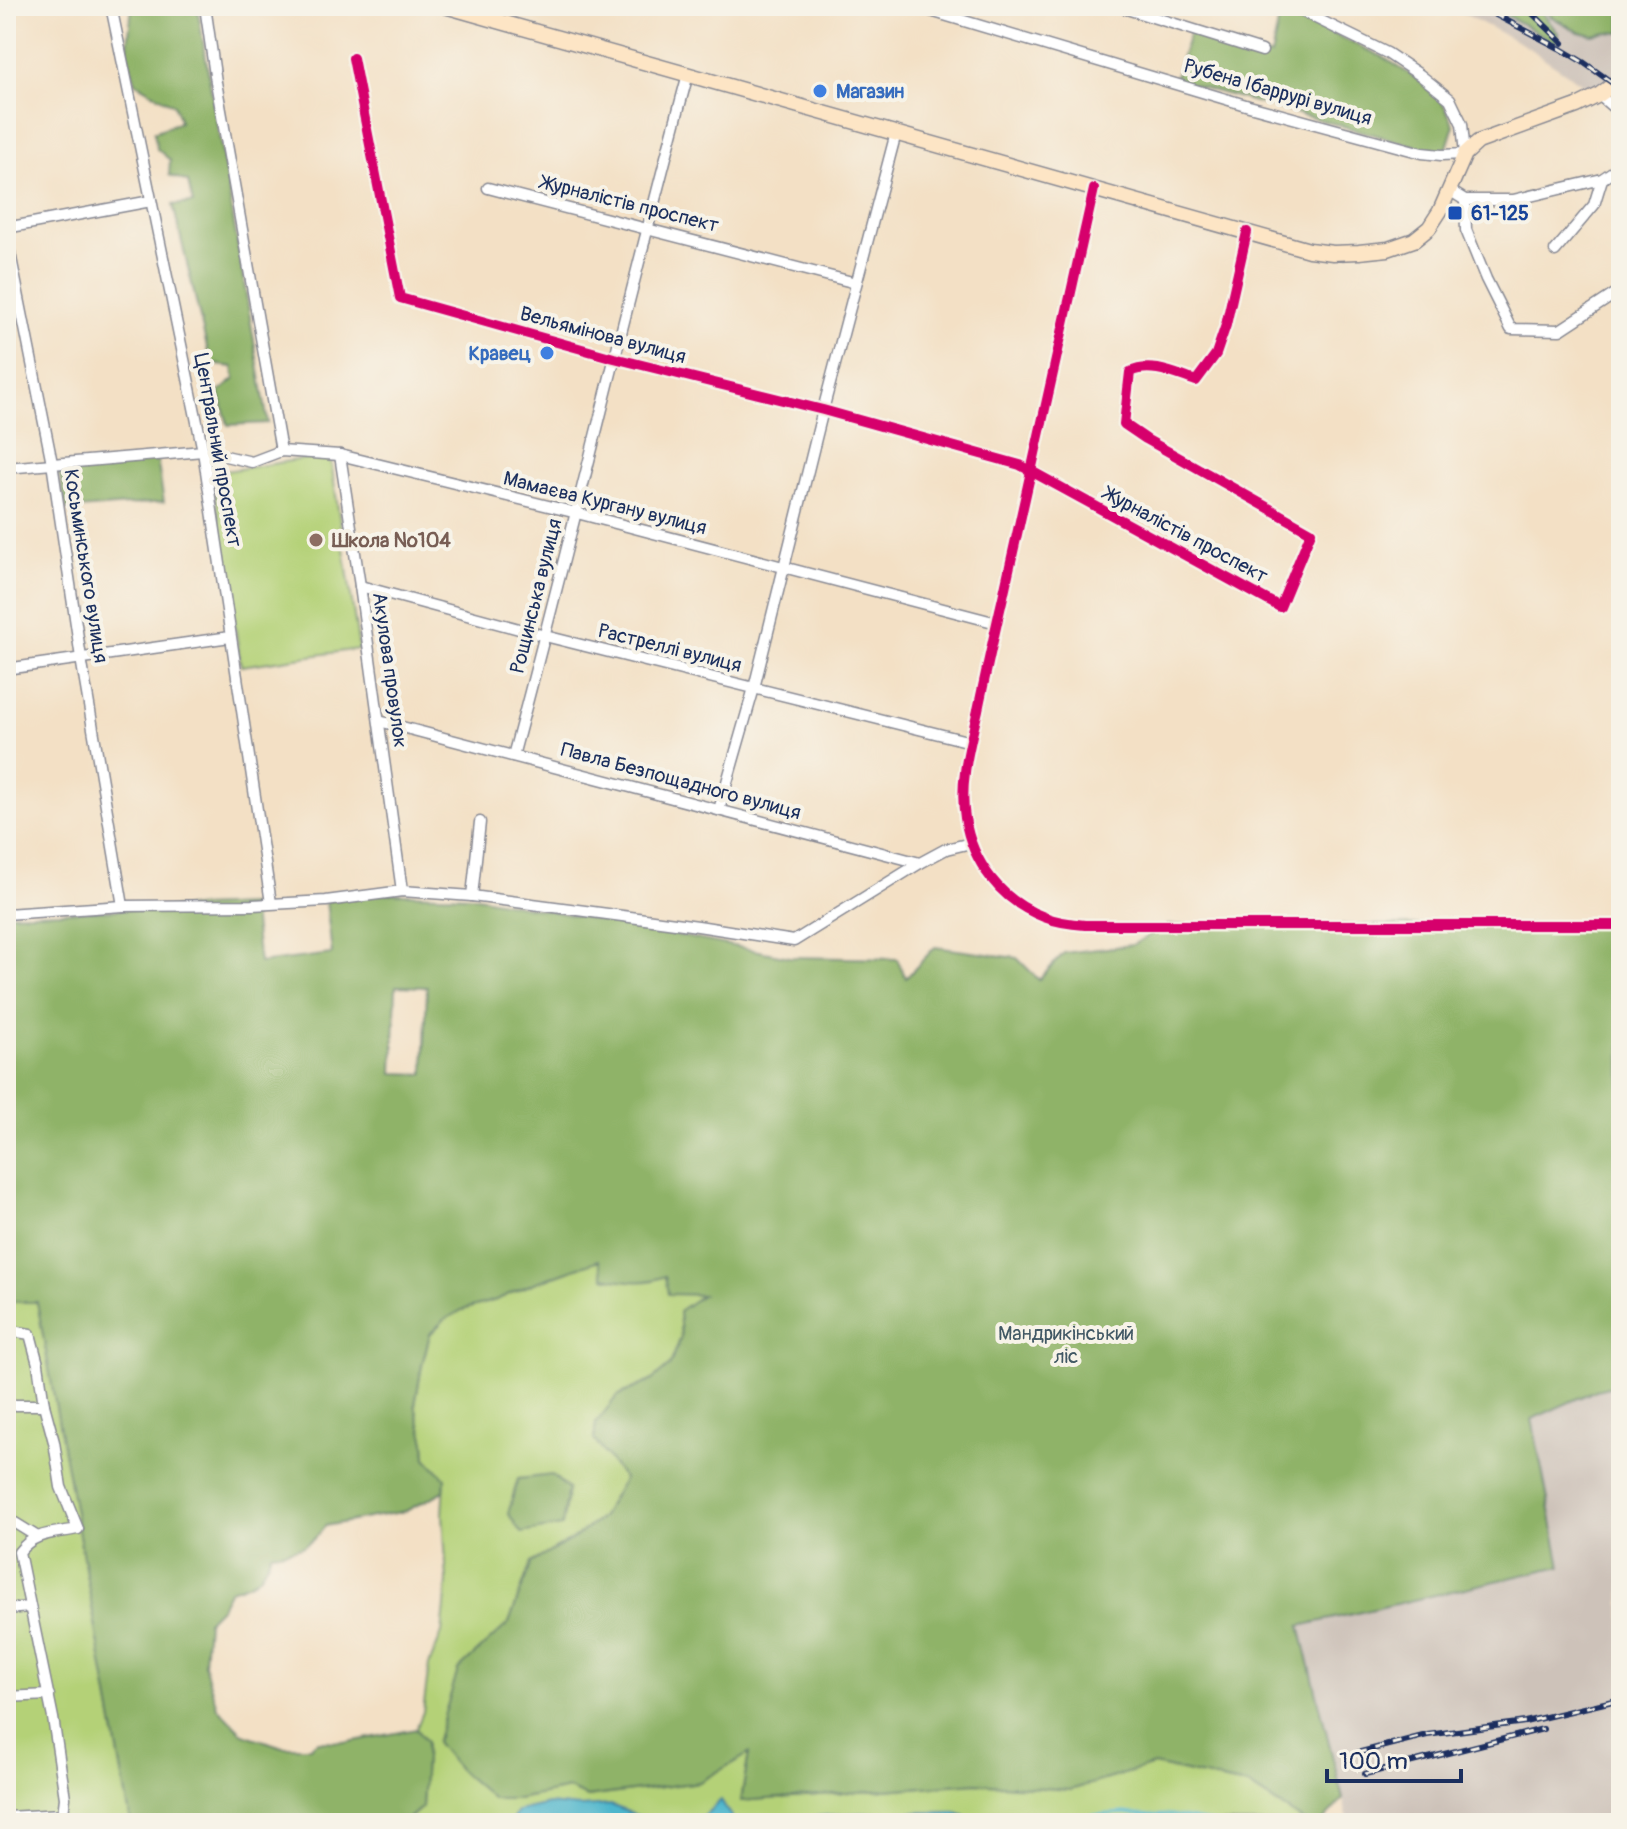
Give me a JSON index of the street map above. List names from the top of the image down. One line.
{"streets":{"street":["Рубена Ібаррурі вулиця","Журналістів проспект","Вельямінова вулиця","Центральний проспект","Мамаєва Кургану вулиця","Косьминського вулиця","Рощинська вулиця","Растреллі вулиця","Акулова провулок","Павла Безпощадного вулиця"]},"crossings":[["Журналістів проспект","Вельямінова вулиця"],["Журналістів проспект","Рощинська вулиця"],["Вельямінова вулиця","Рощинська вулиця"],["Центральний проспект","Мамаєва Кургану вулиця"],["Мамаєва Кургану вулиця","Косьминського вулиця"],["Мамаєва Кургану вулиця","Рощинська вулиця"],["Мамаєва Кургану вулиця","Акулова провулок"],["Рощинська вулиця","Растреллі вулиця"],["Рощинська вулиця","Павла Безпощадного вулиця"],["Растреллі вулиця","Акулова провулок"],["Акулова провулок","Павла Безпощадного вулиця"]],"parks":["Мандрикінський ліс"],"places":{"other":["Магазин","Кравец","Школа №104"],"transit":["61-125"]},"scale_bar":"100 m"}
